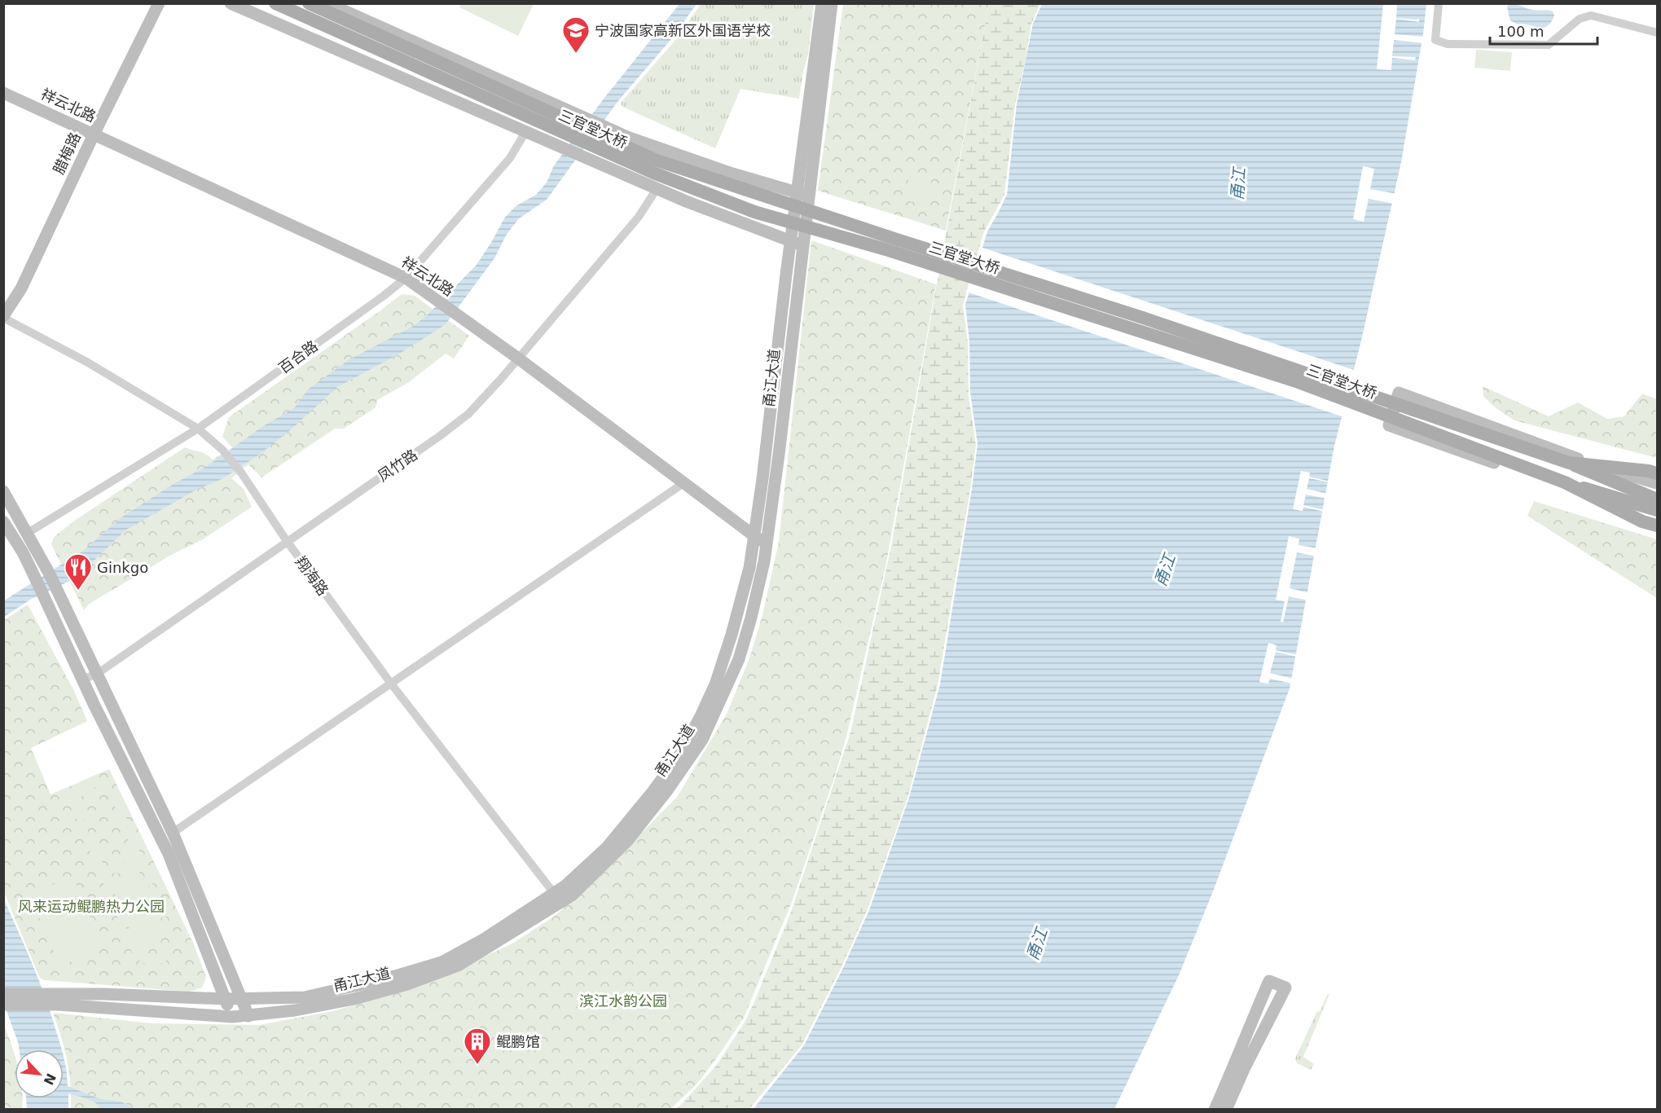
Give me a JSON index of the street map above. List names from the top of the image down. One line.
{"streets":{"main road":["三官堂大桥"],"street":["祥云北路","腊梅路","百合路","甬江大道","凤竹路","翔海路"]},"crossings":[["祥云北路","腊梅路"],["祥云北路","百合路"],["祥云北路","甬江大道"],["祥云北路","凤竹路"],["腊梅路","翔海路"],["百合路","翔海路"],["甬江大道","翔海路"],["凤竹路","翔海路"]],"water":["甬江"],"parks":["风来运动鲲鹏热力公园","滨江水韵公园"],"places":{"school or university":["宁波国家高新区外国语学校"],"restaurant":["Ginkgo"],"building":["鲲鹏馆"]},"scale_bar":"100 m","north":"bottom right"}
